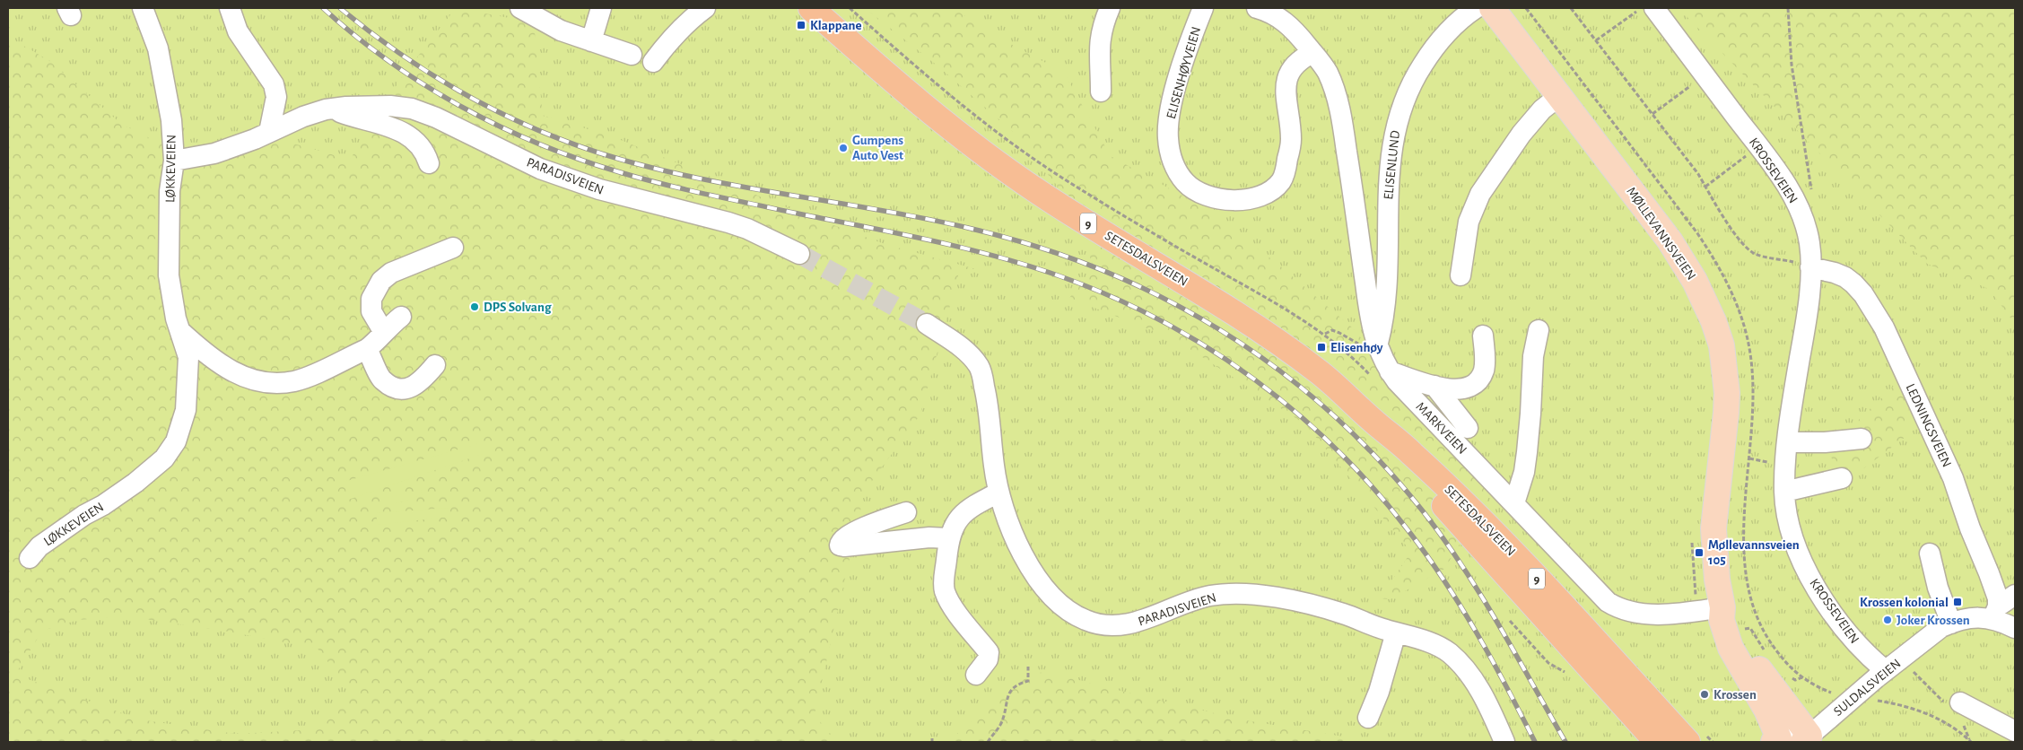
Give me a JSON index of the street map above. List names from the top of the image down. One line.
{"streets":{"highway":["9","SETESDALSVEIEN"],"main road":["MØLLEVANNSVEIEN"],"street":["ELISENHØYVEIEN","ELISENLUND","LØKKEVEIEN","KROSSEVEIEN","PARADISVEIEN","LEDNINGSVEIEN","MARKVEIEN","SULDALSVEIEN"]},"crossings":[["ELISENLUND","MARKVEIEN"],["LØKKEVEIEN","PARADISVEIEN"],["KROSSEVEIEN","LEDNINGSVEIEN"],["KROSSEVEIEN","SULDALSVEIEN"],["MØLLEVANNSVEIEN","MARKVEIEN"],["LEDNINGSVEIEN","SULDALSVEIEN"]],"places":{"transit":["Klappane","Elisenhøy","Møllevannsveien 105","Krossen kolonial"],"other":["Gumpens Auto Vest","DPS Solvang","Joker Krossen","Krossen"]}}
